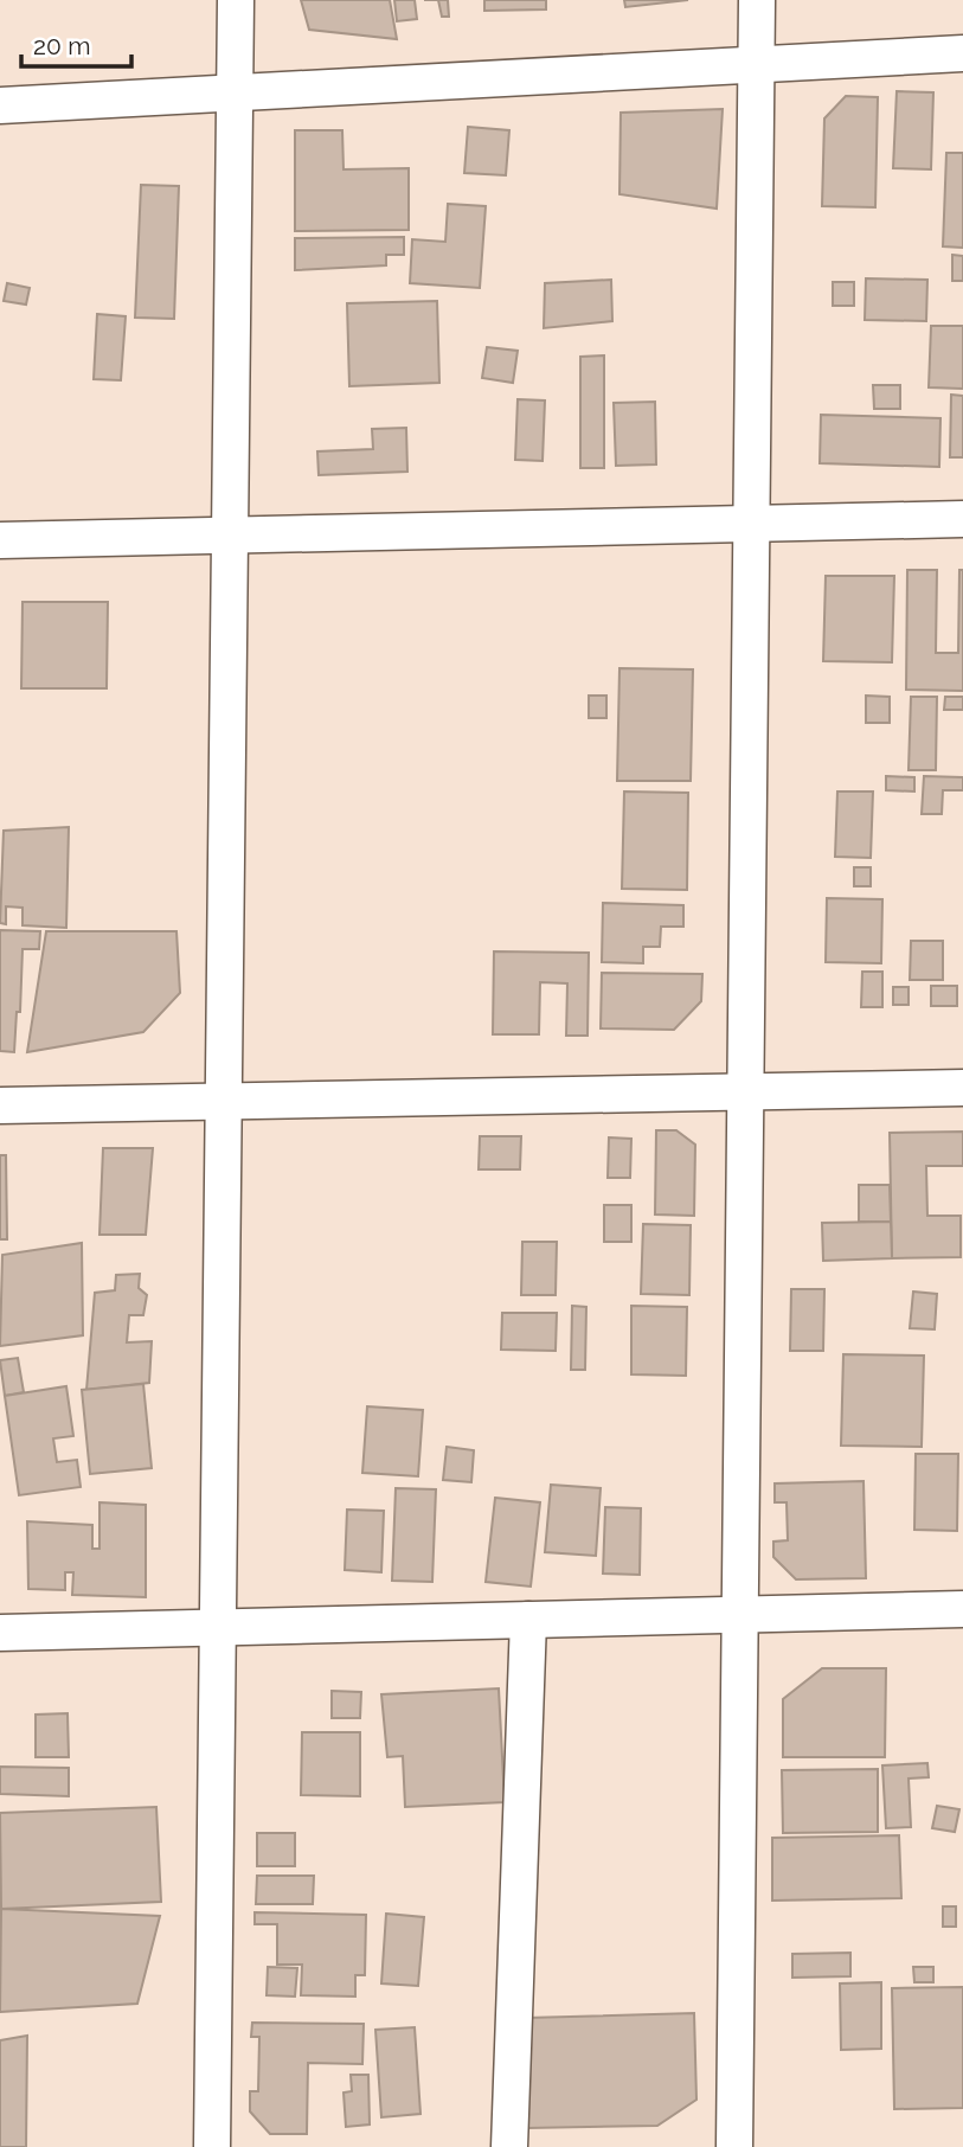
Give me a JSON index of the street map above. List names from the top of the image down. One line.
{"scale_bar":"20 m"}
